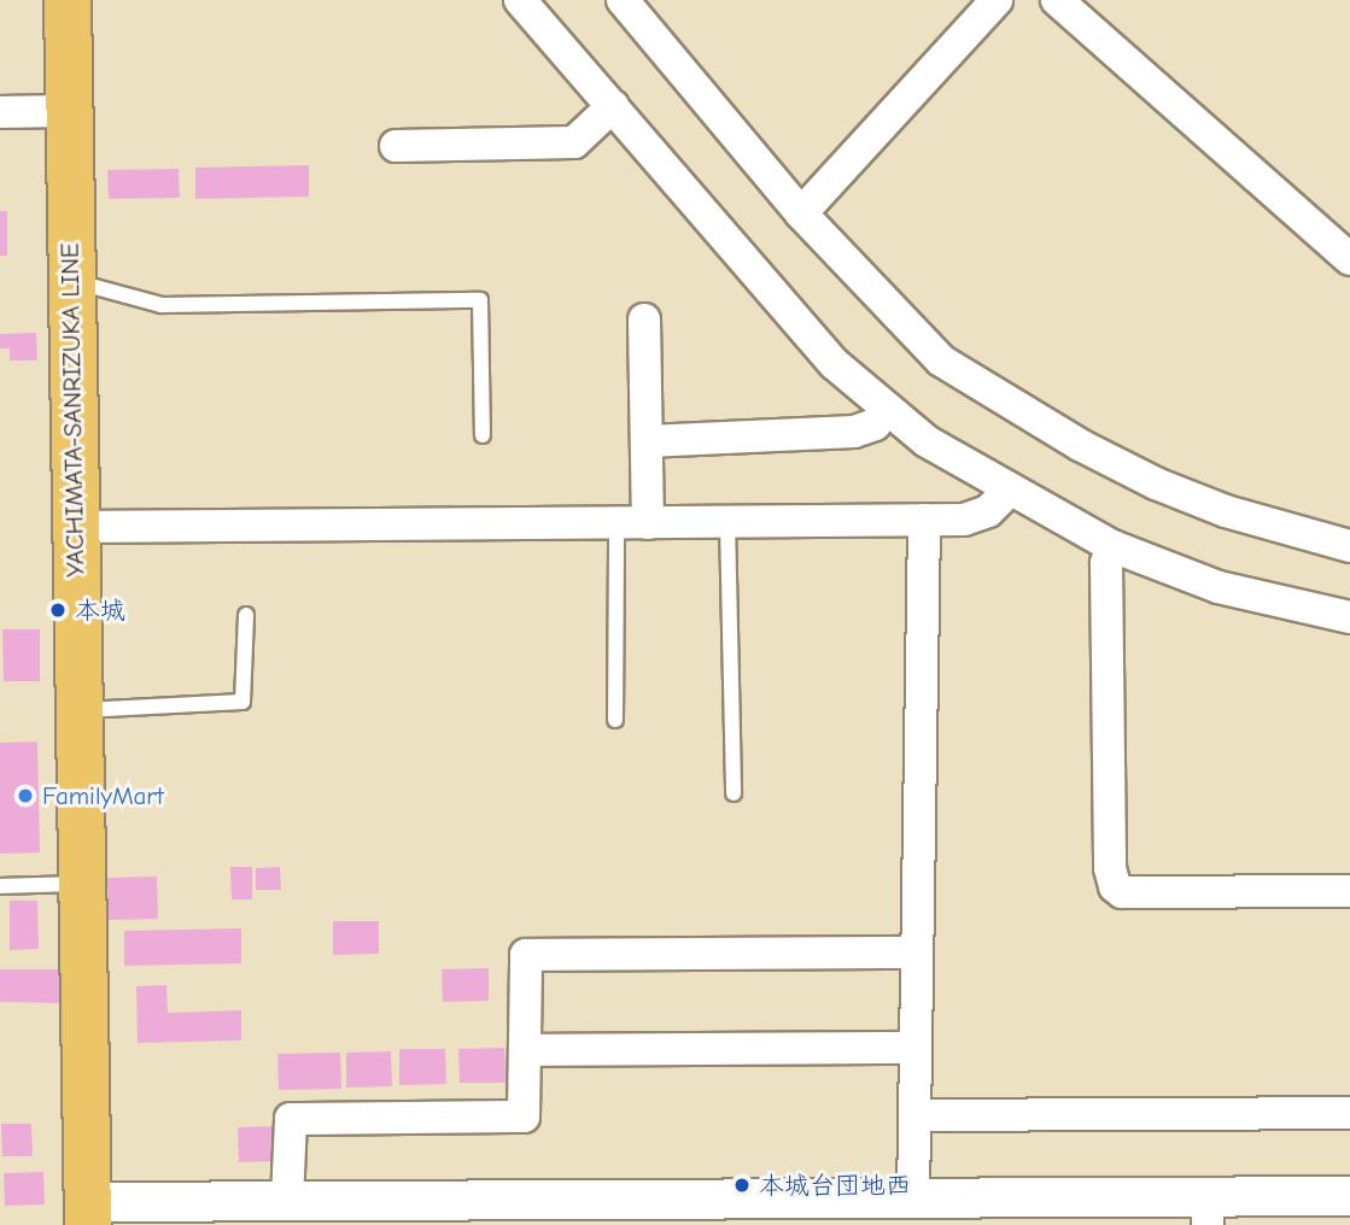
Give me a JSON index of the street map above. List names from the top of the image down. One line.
{"streets":{"main road":["YACHIMATA-SANRIZUKA LINE"]},"places":["本城","FamilyMart","本城台団地西"]}
